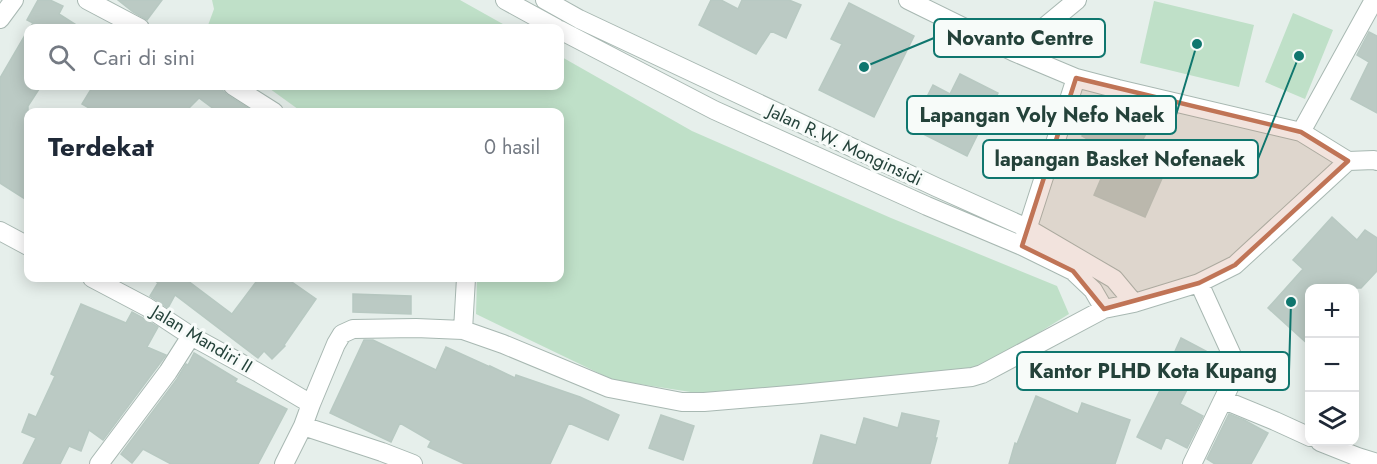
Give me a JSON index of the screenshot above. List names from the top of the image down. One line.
{"streets":{"street":["Jalan R.W. Monginsidi","Jalan Mandiri II"]},"places":["Lapangan Voly Nefo Naek","lapangan Basket Nofenaek","Novanto Centre","Kantor PLHD Kota Kupang"],"page":{"search":"Cari di sini","heading":["Terdekat","0 hasil"],"map_buttons":["+","−"]}}
